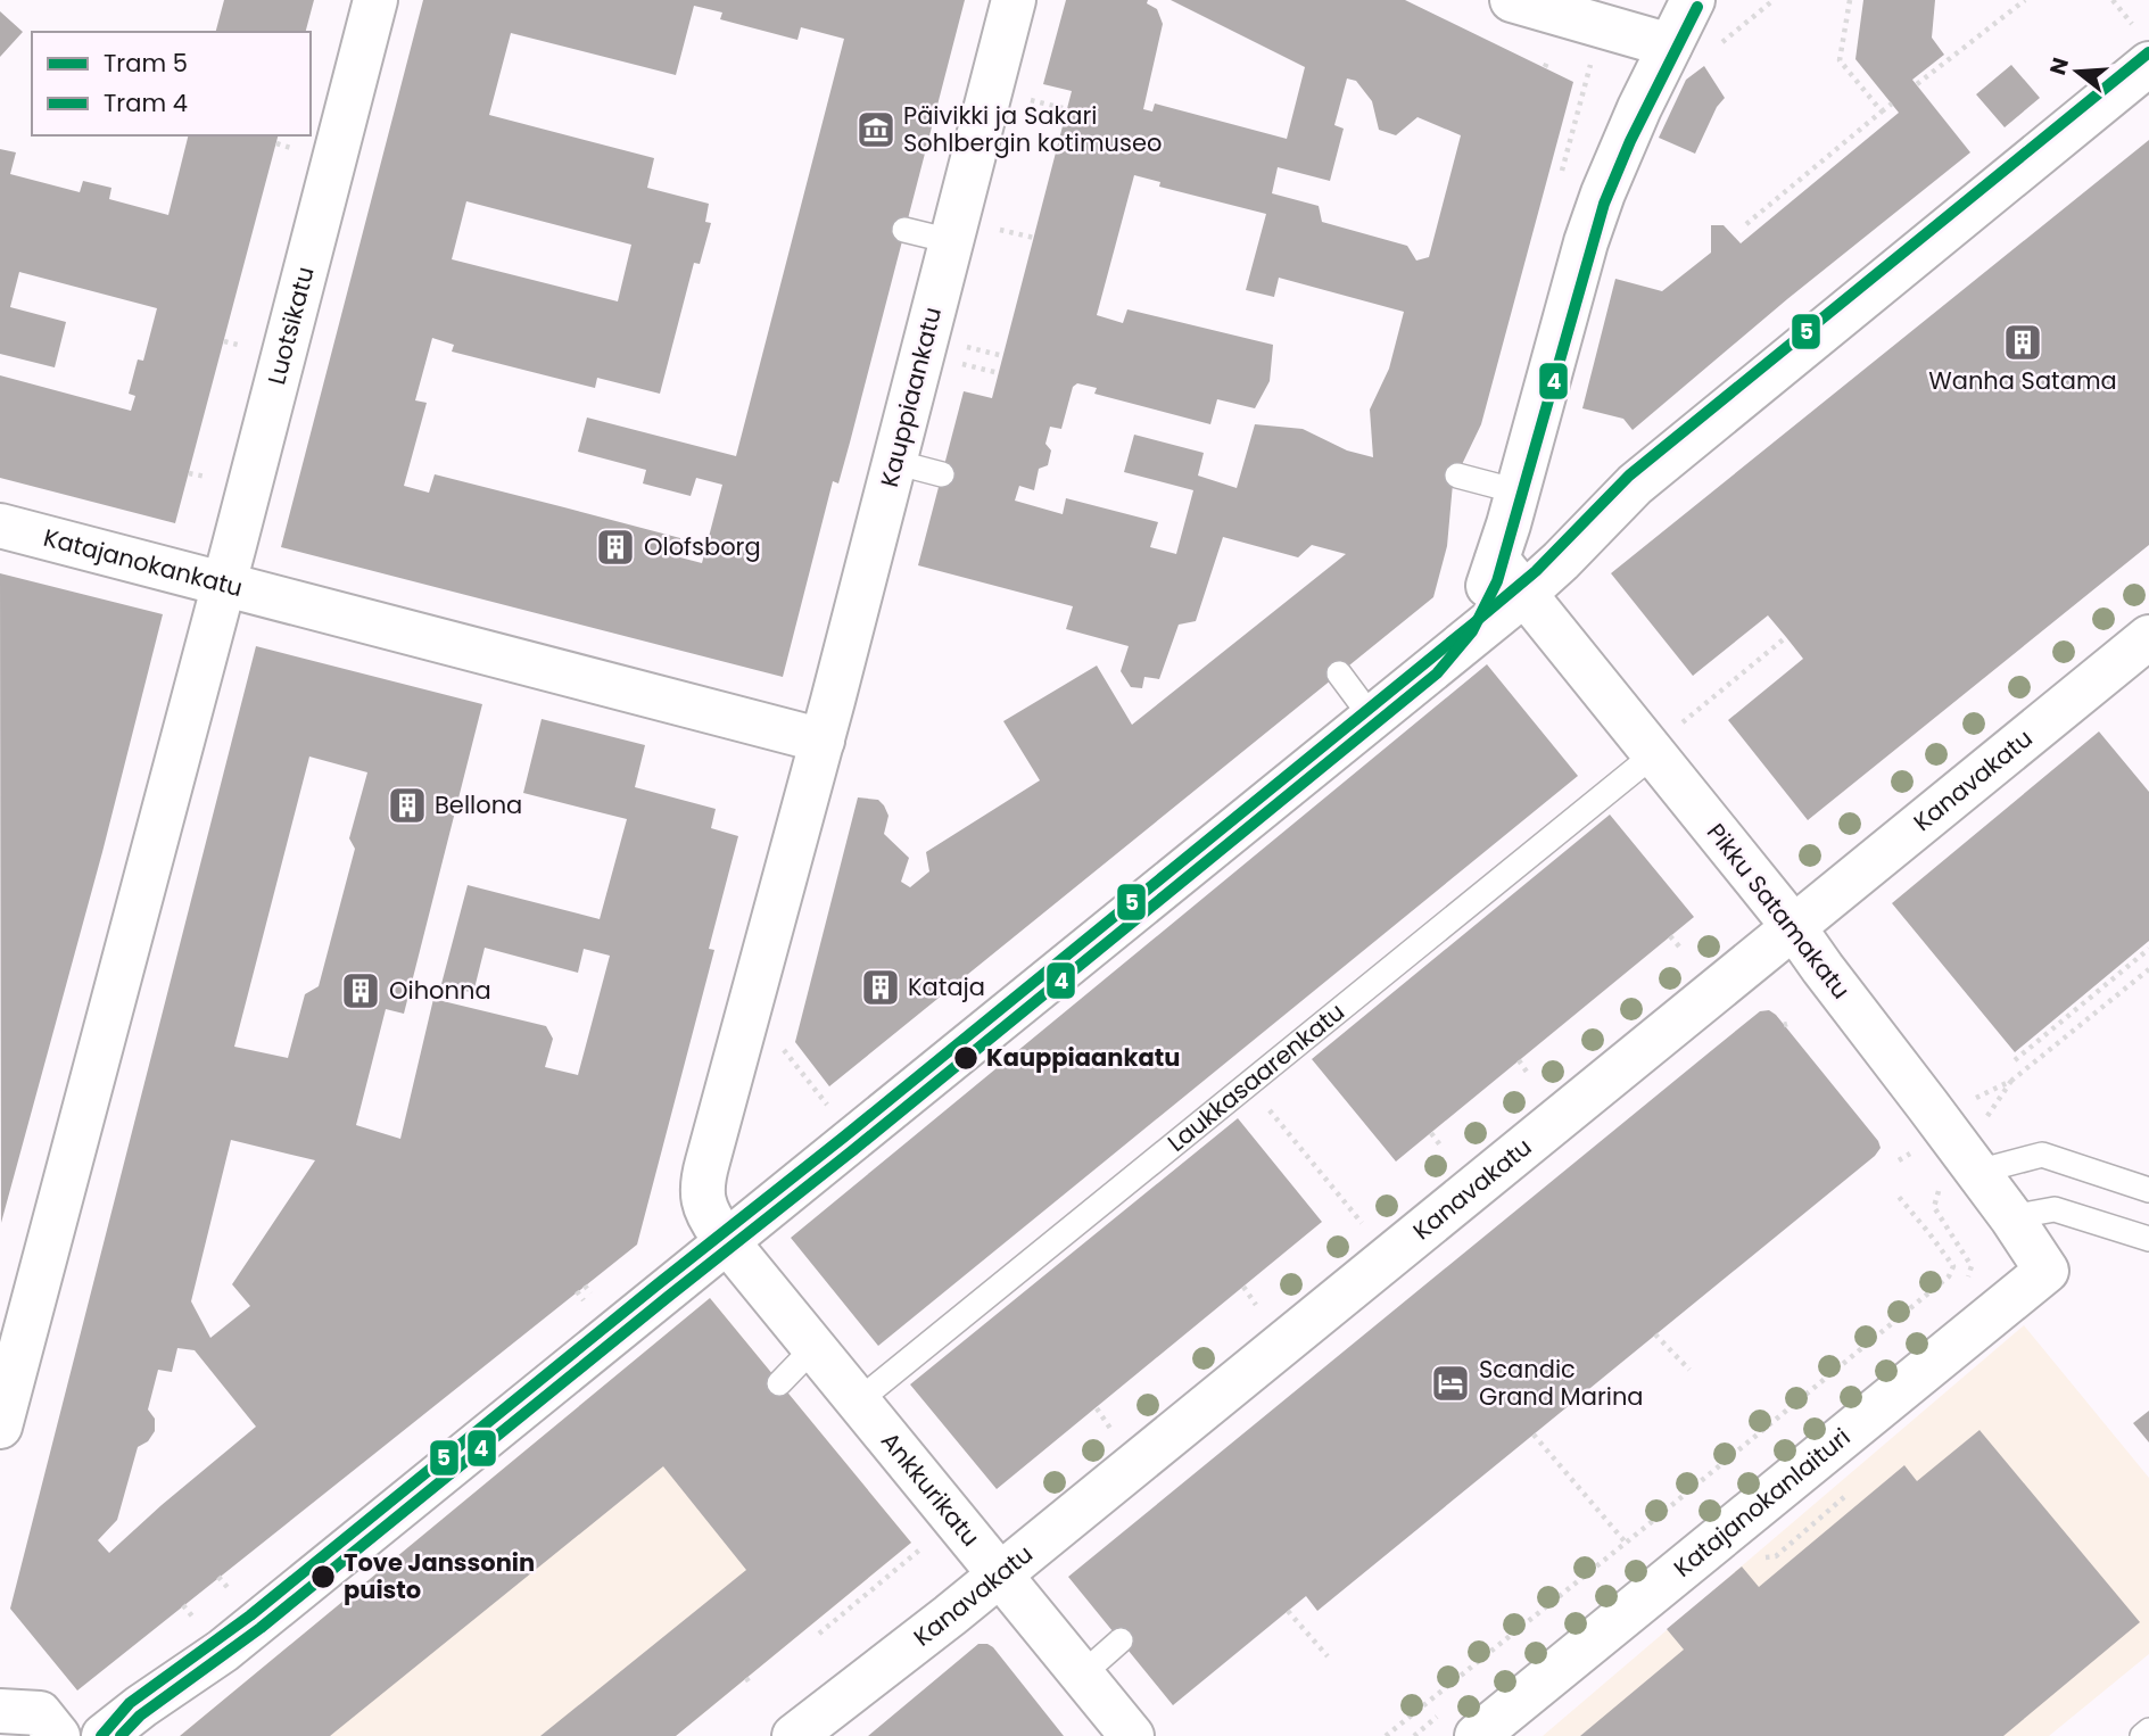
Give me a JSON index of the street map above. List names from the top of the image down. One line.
{"streets":{"street":["Luotsikatu","Kauppiaankatu","Katajanokankatu","Kanavakatu","Pikku Satamakatu","Ankkurikatu","Katajanokanlaituri"],"lane":["Laukkasaarenkatu"]},"crossings":[["Luotsikatu","Katajanokankatu"],["Kauppiaankatu","Katajanokankatu"],["Kauppiaankatu","Ankkurikatu"],["Kanavakatu","Pikku Satamakatu"],["Kanavakatu","Ankkurikatu"],["Pikku Satamakatu","Laukkasaarenkatu"],["Pikku Satamakatu","Katajanokanlaituri"],["Laukkasaarenkatu","Ankkurikatu"]],"places":{"museum":["Päivikki ja Sakari Sohlbergin kotimuseo"],"building":["Wanha Satama","Olofsborg","Bellona","Kataja","Oihonna"],"other":["Kauppiaankatu","Tove Janssonin puisto"],"hotel":["Scandic Grand Marina"]},"lines":["tram line 4","tram line 5"],"legend":["Tram 5","Tram 4"],"north":"left"}
